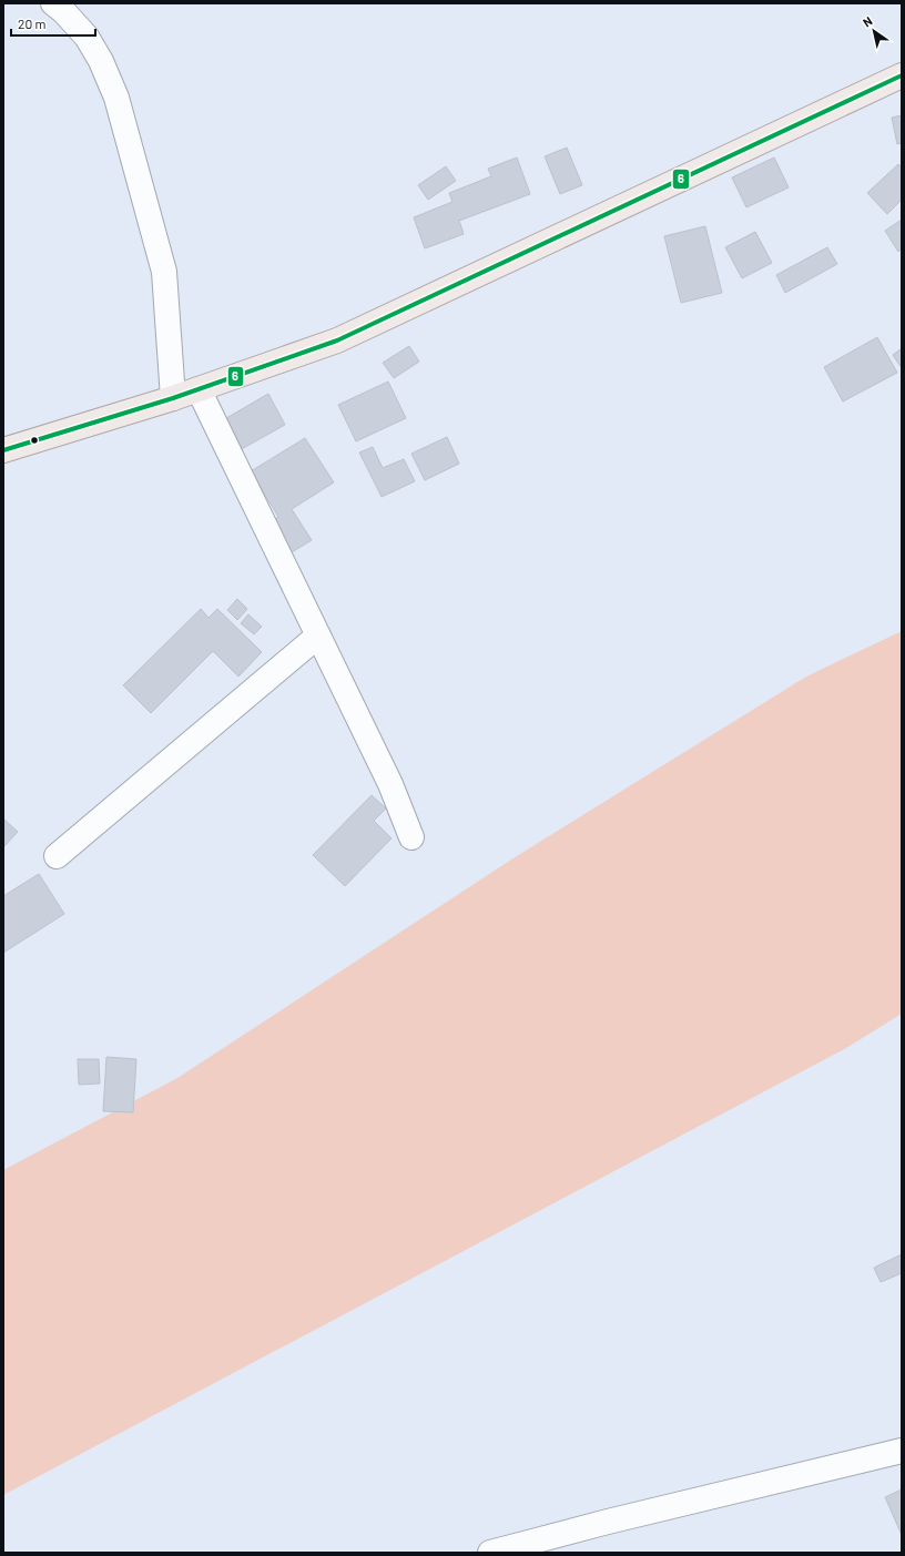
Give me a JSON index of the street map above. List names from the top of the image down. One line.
{"lines":["transit line 6"],"scale_bar":"20 m","north":"top left"}
